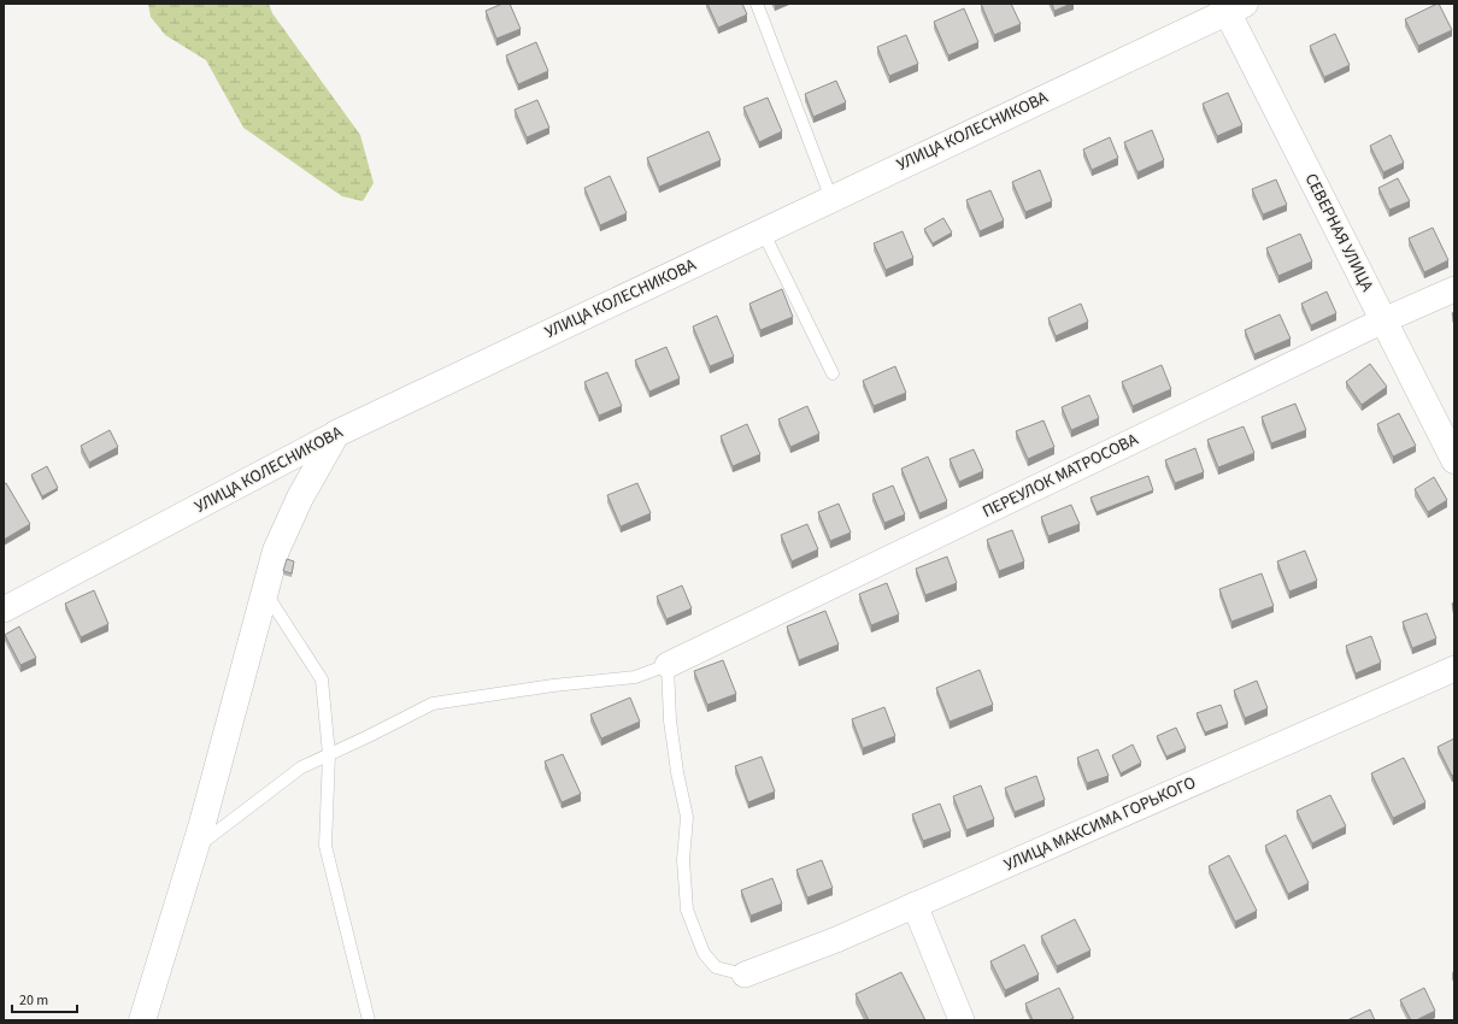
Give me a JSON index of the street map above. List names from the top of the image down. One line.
{"streets":{"street":["УЛИЦА КОЛЕСНИКОВА","СЕВЕРНАЯ УЛИЦА","ПЕРЕУЛОК МАТРОСОВА","УЛИЦА МАКСИМА ГОРЬКОГО"]},"crossings":[["УЛИЦА КОЛЕСНИКОВА","СЕВЕРНАЯ УЛИЦА"],["СЕВЕРНАЯ УЛИЦА","ПЕРЕУЛОК МАТРОСОВА"]],"scale_bar":"20 m"}
